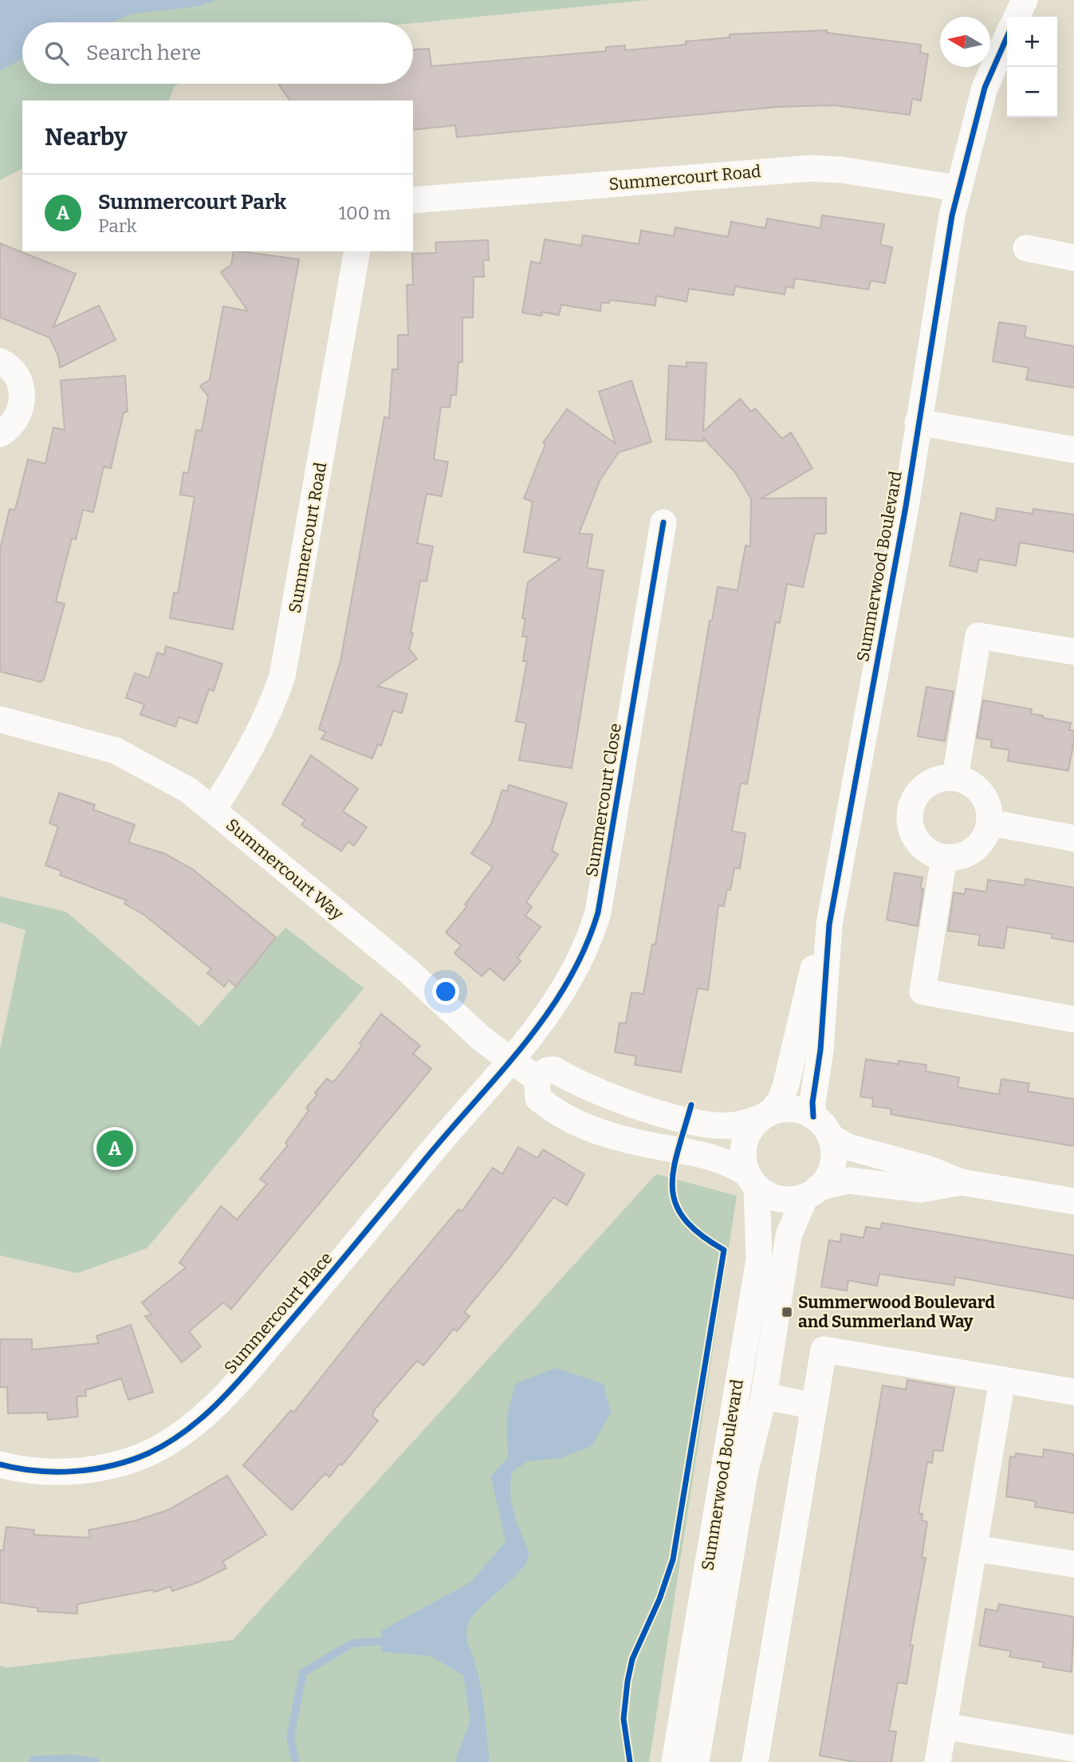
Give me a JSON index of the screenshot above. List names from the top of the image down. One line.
{"streets":{"street":["Summercourt Road","Summerwood Boulevard","Summercourt Close","Summercourt Way","Summercourt Place"]},"crossings":[["Summercourt Road","Summerwood Boulevard"],["Summercourt Road","Summercourt Way"],["Summercourt Close","Summercourt Way"],["Summercourt Close","Summercourt Place"],["Summercourt Way","Summercourt Place"]],"places":{"transit":["Summerwood Boulevard and Summerland Way"]},"north":"left","page":{"map_buttons":["+","−"],"search":"Search here","heading":"Nearby","list":[{"mark":"A","name":"Summercourt Park","note":"Park","value":"100 m"}],"pins":"A"}}
